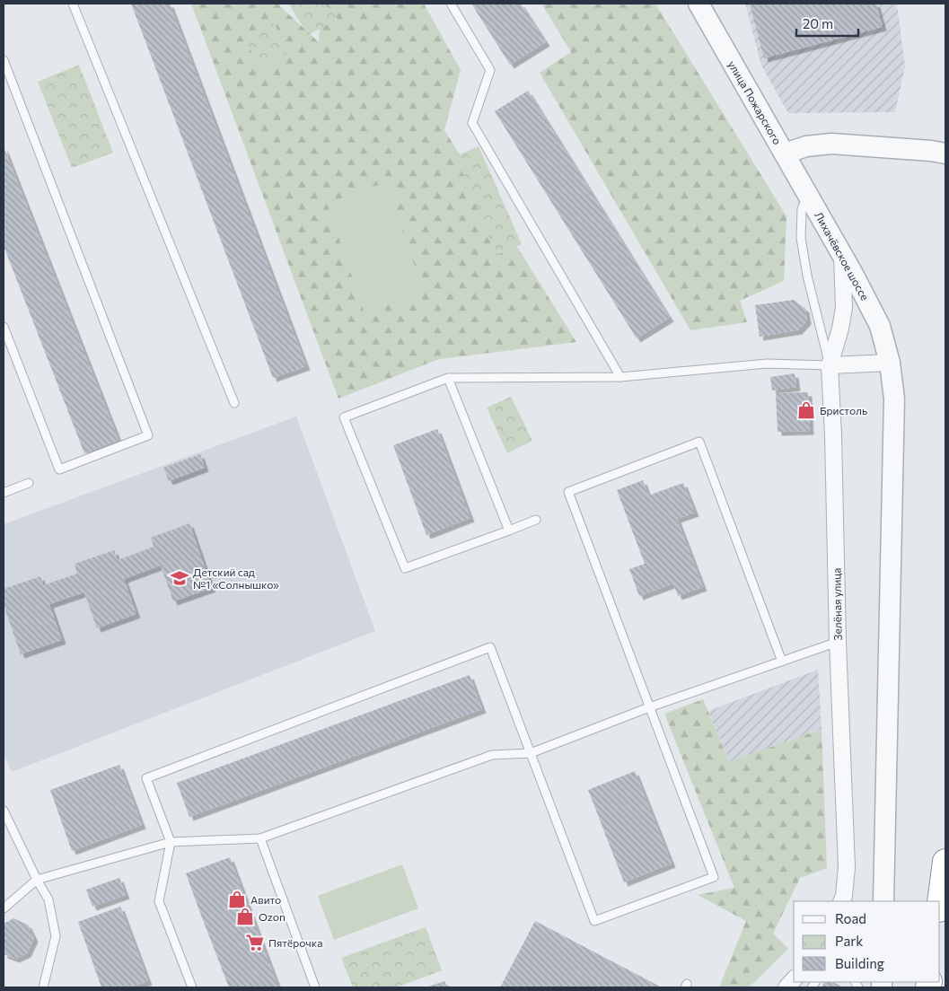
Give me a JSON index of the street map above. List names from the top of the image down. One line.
{"streets":{"street":["улица Пожарского","Лихачёвское шоссе","Зелёная улица"]},"crossings":[["улица Пожарского","Лихачёвское шоссе"],["Лихачёвское шоссе","Зелёная улица"]],"places":{"shop":["Бристоль","Авито","Ozon"],"school or university":["Детский сад №1 «Солнышко»"],"supermarket":["Пятёрочка"]},"legend":["Road","Park","Building"],"scale_bar":"20 m"}
